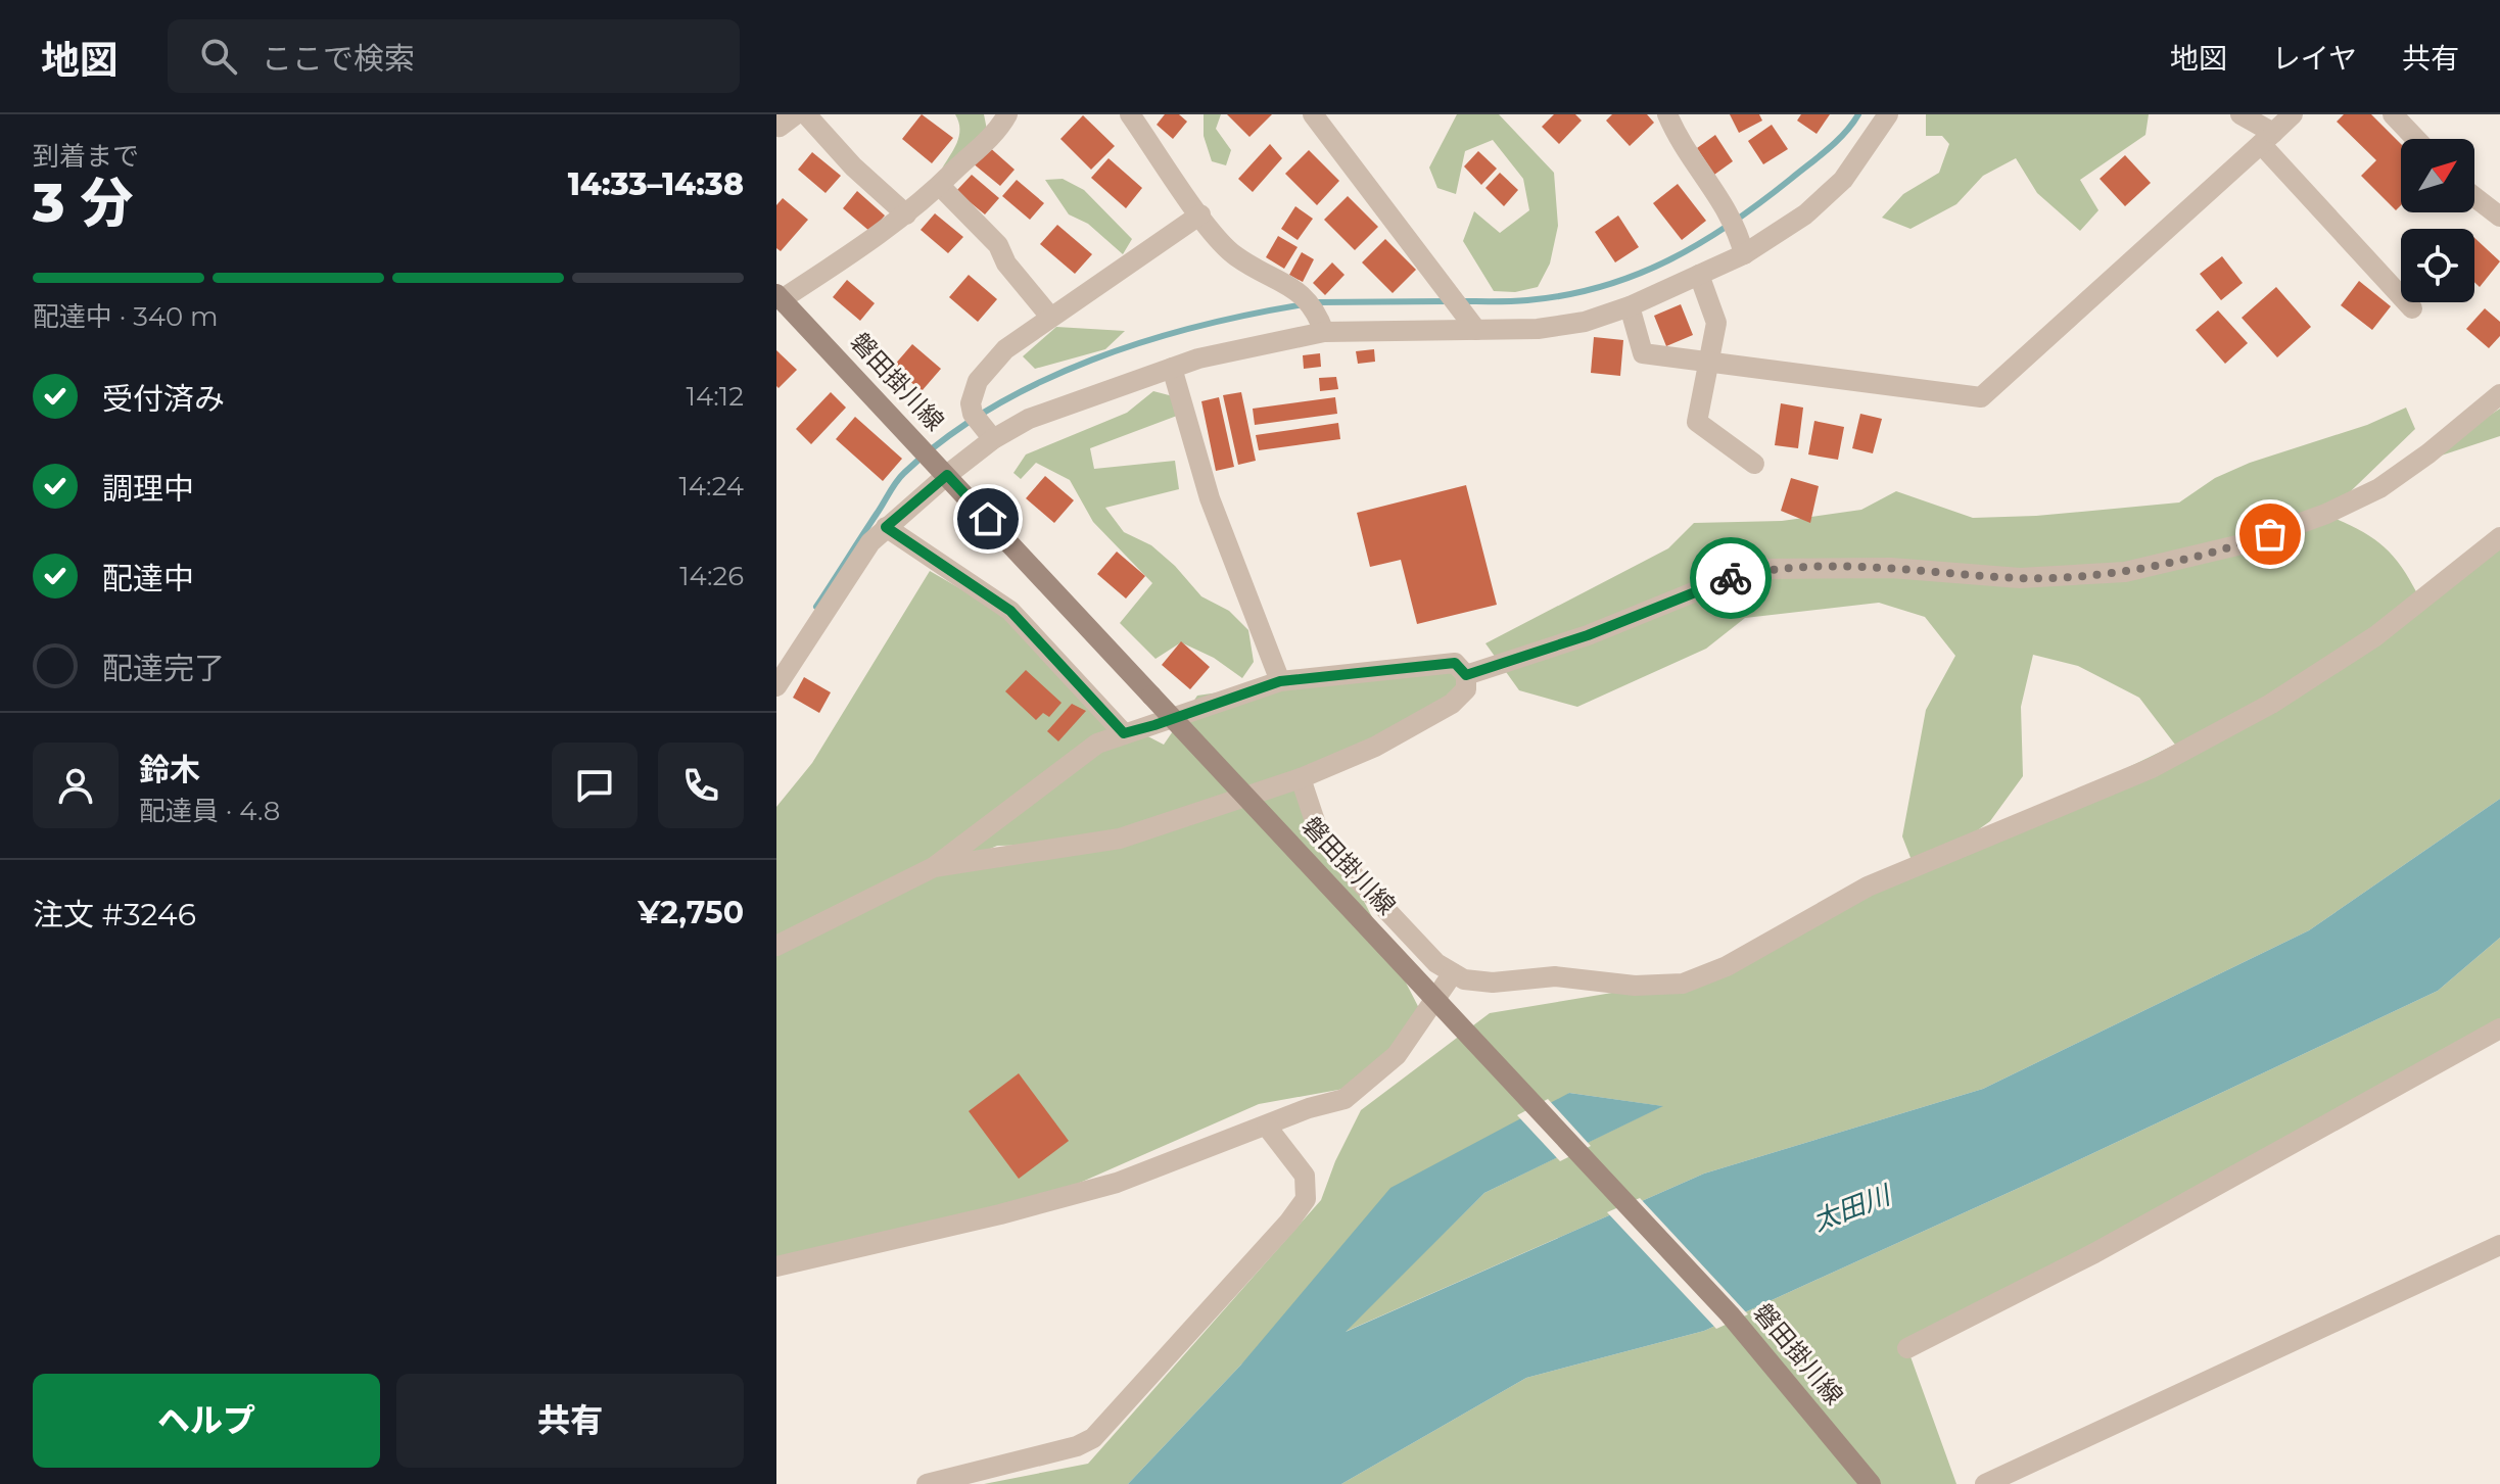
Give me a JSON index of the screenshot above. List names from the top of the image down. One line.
{"streets":{"main road":["磐田掛川線"]},"water":["太田川"],"north":"top right","page":{"header":"地図","search":"ここで検索","nav":["地図","レイヤ","共有"],"heading":["3 分","到着まで","14:33–14:38"],"panel":["鈴木","配達員 · 4.8","注文 #3246","¥2,750"],"bar":"配達中 · 340 m","list":[["受付済み","14:12"],["調理中","14:24"],["配達中","14:26"],"配達完了"],"buttons":["ヘルプ","共有"]}}
